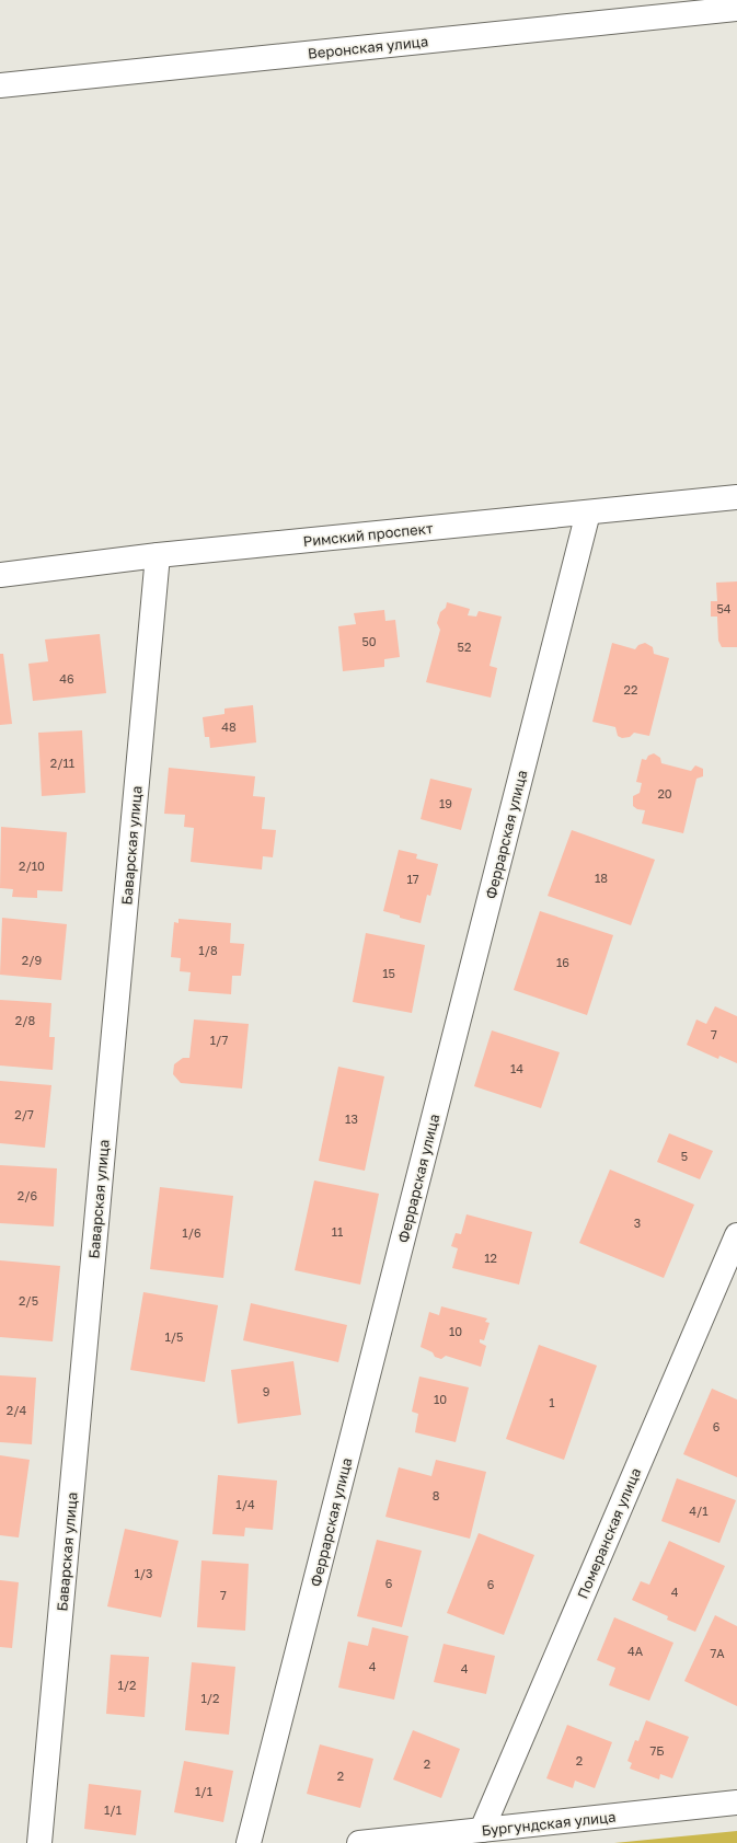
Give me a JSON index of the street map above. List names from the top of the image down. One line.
{"streets":{"street":["Веронская улица","Римский проспект","Феррарская улица","Баварская улица","Померанская улица","Бургундская улица"]},"crossings":[["Римский проспект","Феррарская улица"],["Римский проспект","Баварская улица"],["Померанская улица","Бургундская улица"]],"house_numbers":["54","50","52","46","22","48","2/11","20","19","2/10","18","17","1/8","2/9","16","15","2/8","7","1/7","14","2/7","13","5","2/6","3","11","1/6","12","2/5","10","1/5","9","10","1","2/4","6","8","1/4","4/1","1/3","6","6","4","7","4А","7А","4","4","1/2","1/2","7Б","2","2","2","1/1","1/1"]}
